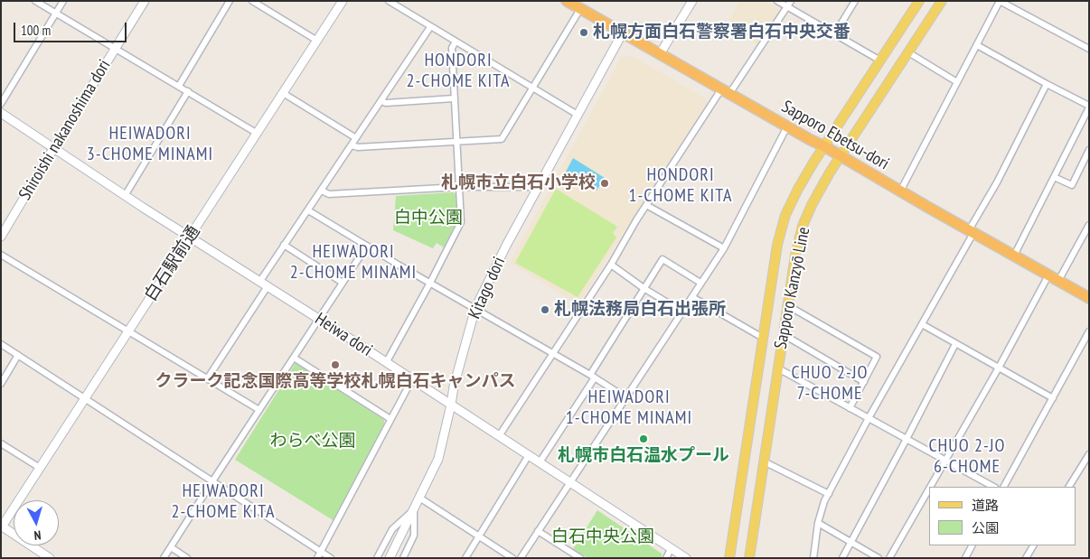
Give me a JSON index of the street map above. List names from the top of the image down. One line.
{"streets":{"highway":["Sapporo Ebetsu-dori"],"main road":["Sapporo Kanzyō Line"],"street":["Shiroishi nakanoshima dori","白石駅前通","Kitago dori","Heiwa dori"]},"crossings":[["Shiroishi nakanoshima dori","Heiwa dori"],["Sapporo Ebetsu-dori","Kitago dori"],["Sapporo Ebetsu-dori","Sapporo Kanzyō Line"],["白石駅前通","Heiwa dori"],["Kitago dori","Heiwa dori"]],"districts":["HONDORI 2-CHOME KITA","HEIWADORI 3-CHOME MINAMI","HONDORI 1-CHOME KITA","HEIWADORI 2-CHOME MINAMI","CHUO 2-JO 7-CHOME","HEIWADORI 1-CHOME MINAMI","CHUO 2-JO 6-CHOME","HEIWADORI 2-CHOME KITA"],"parks":["白中公園","わらべ公園","白石中央公園"],"places":["札幌方面白石警察署白石中央交番","札幌市立白石小学校","札幌法務局白石出張所","クラーク記念国際高等学校札幌白石キャンパス","札幌市白石温水プール"],"legend":["道路","公園"],"scale_bar":"100 m","north":"bottom"}
